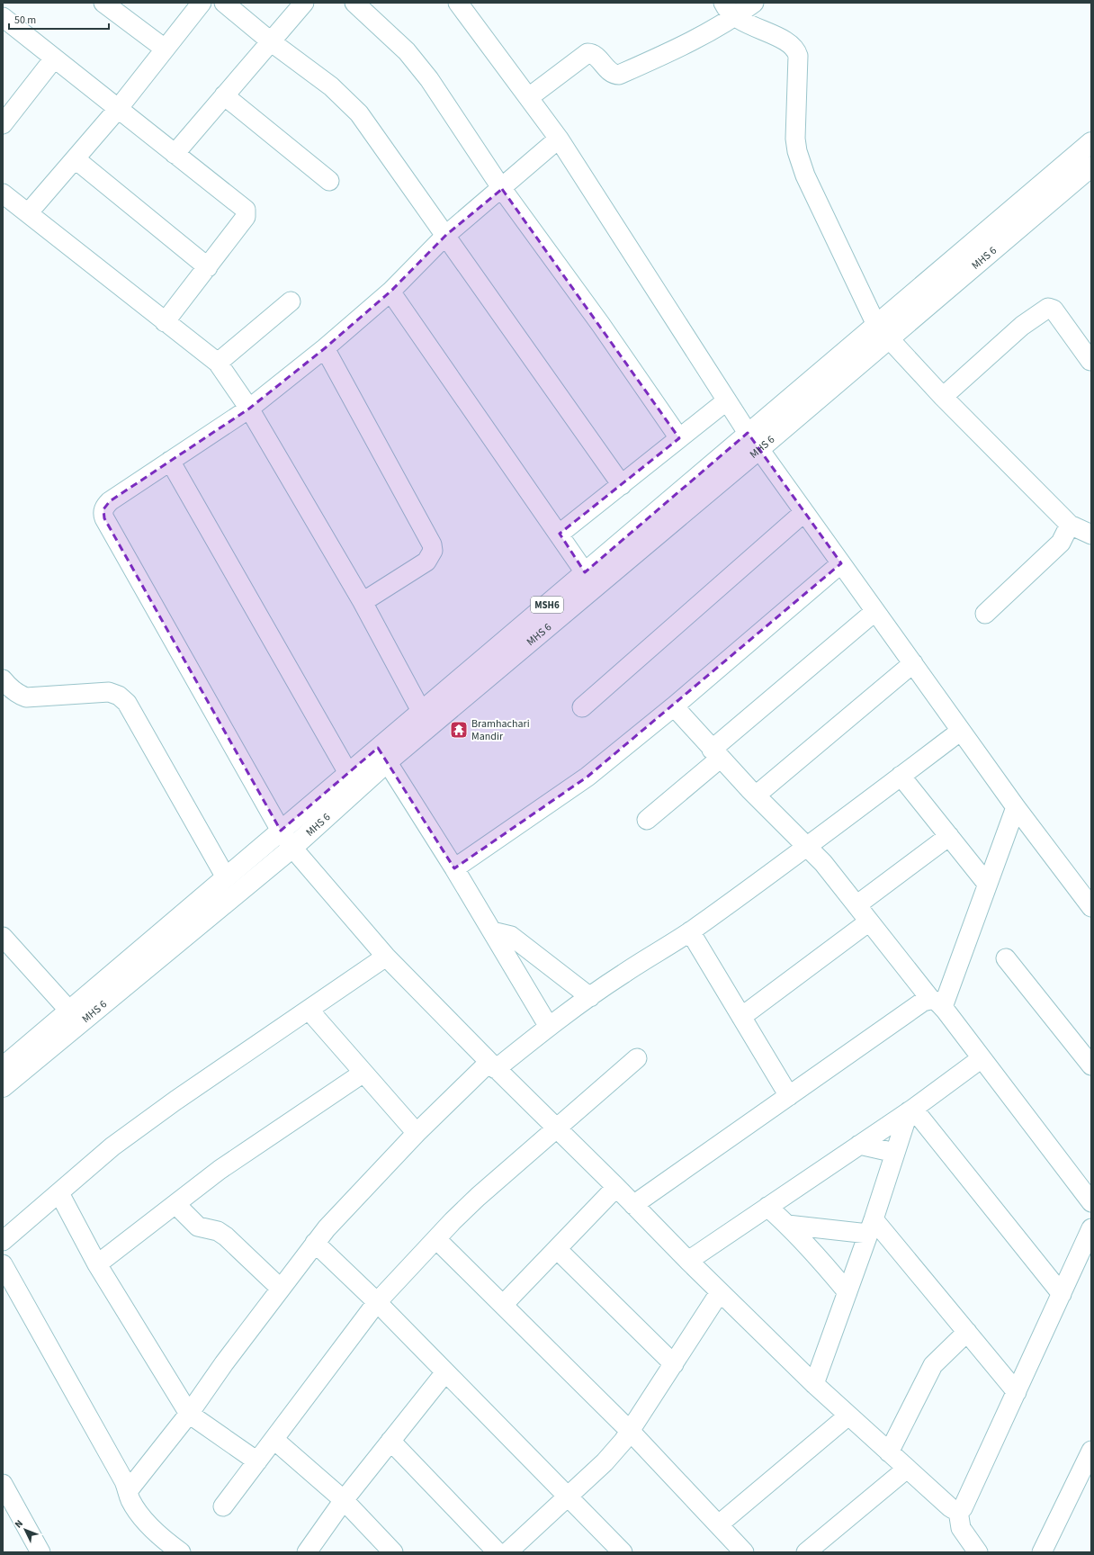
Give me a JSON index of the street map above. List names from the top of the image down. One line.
{"streets":{"main road":["MHS 6","MSH6"]},"crossings":[["MHS 6","MSH6"]],"places":{"temple":["Bramhachari Mandir"]},"scale_bar":"50 m","north":"top left"}
